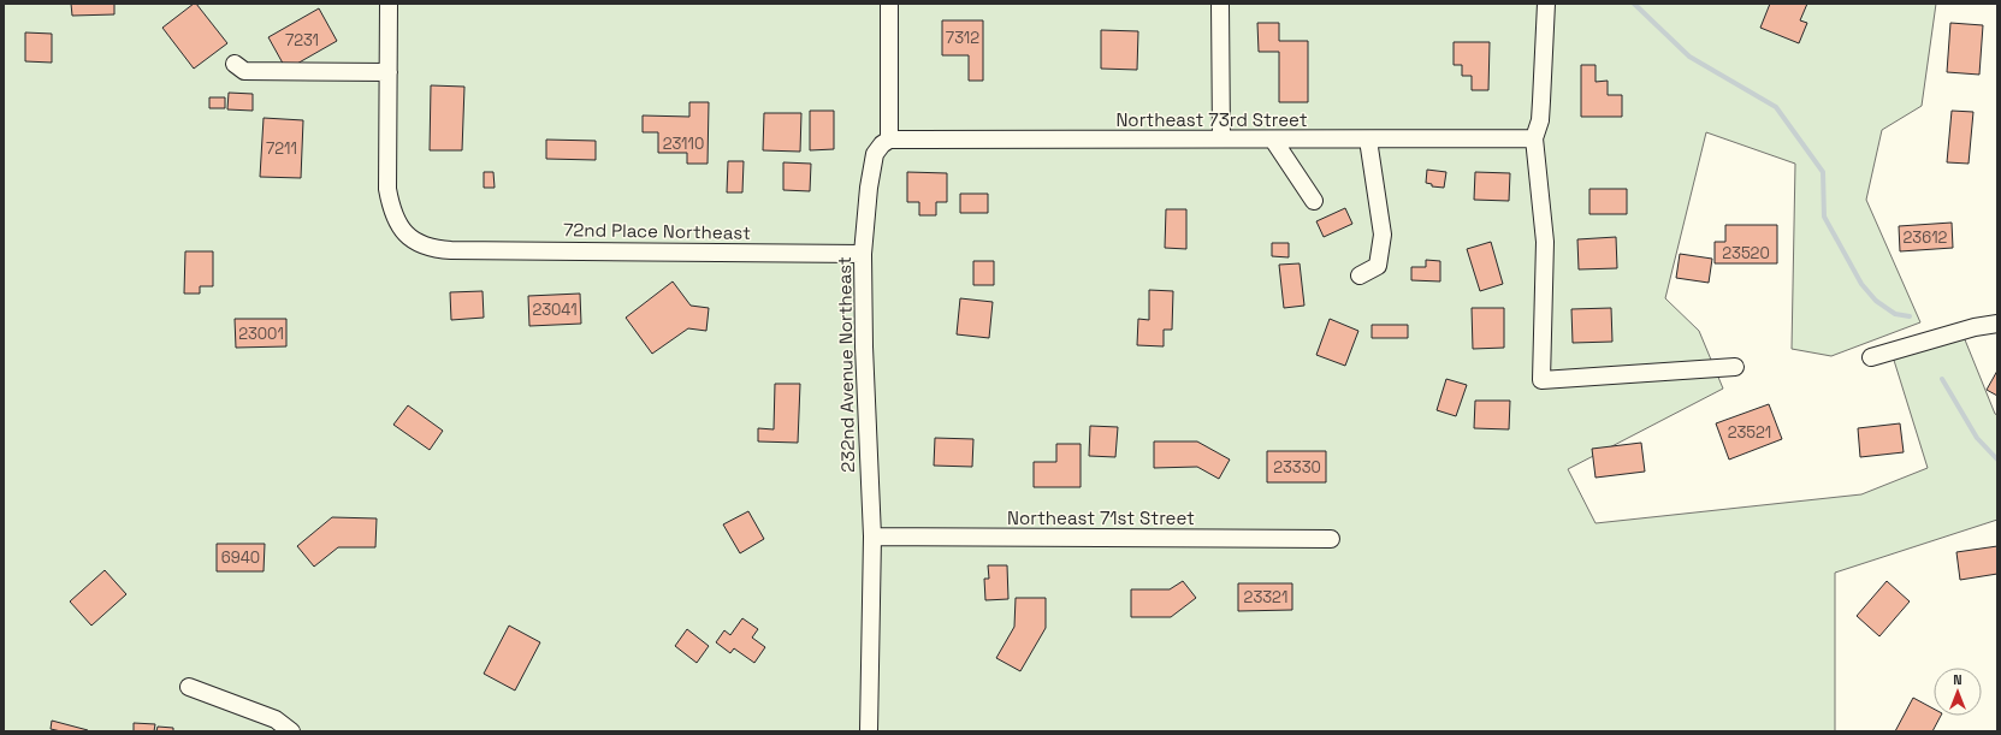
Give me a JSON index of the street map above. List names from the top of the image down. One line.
{"streets":{"street":["Northeast 73rd Street","72nd Place Northeast","232nd Avenue Northeast","Northeast 71st Street"]},"crossings":[["Northeast 73rd Street","232nd Avenue Northeast"],["72nd Place Northeast","232nd Avenue Northeast"],["232nd Avenue Northeast","Northeast 71st Street"]],"house_numbers":["7312","7231","23110","7211","23612","23520","23041","23001","23521","23330","6940","23321"],"north":"top"}
